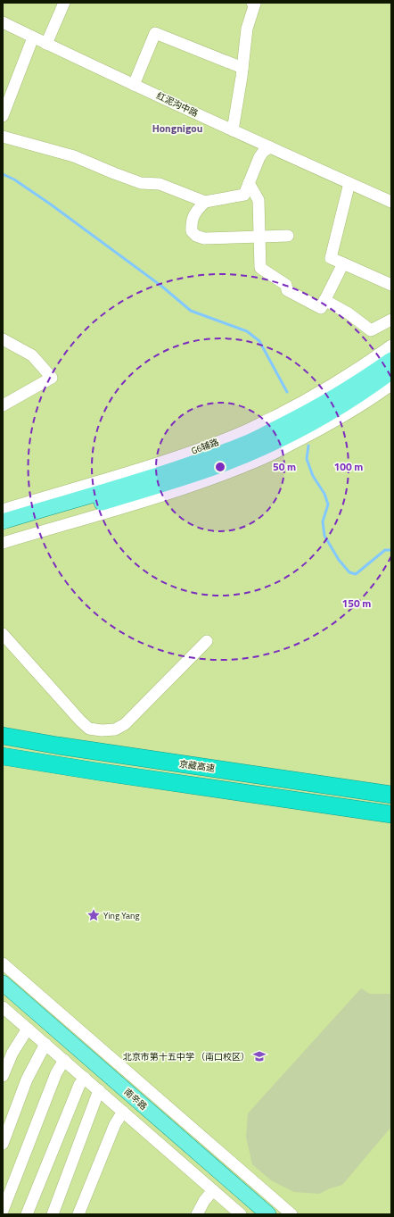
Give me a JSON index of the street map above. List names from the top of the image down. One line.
{"streets":{"highway":["京藏高速"],"main road":["G6辅路","南辛路"],"street":["红泥沟中路"]},"districts":["Hongnigou"],"places":{"place":["Ying Yang"],"school or university":["北京市第十五中学 （南口校区）"]},"rings":["50 m","100 m","150 m"]}
